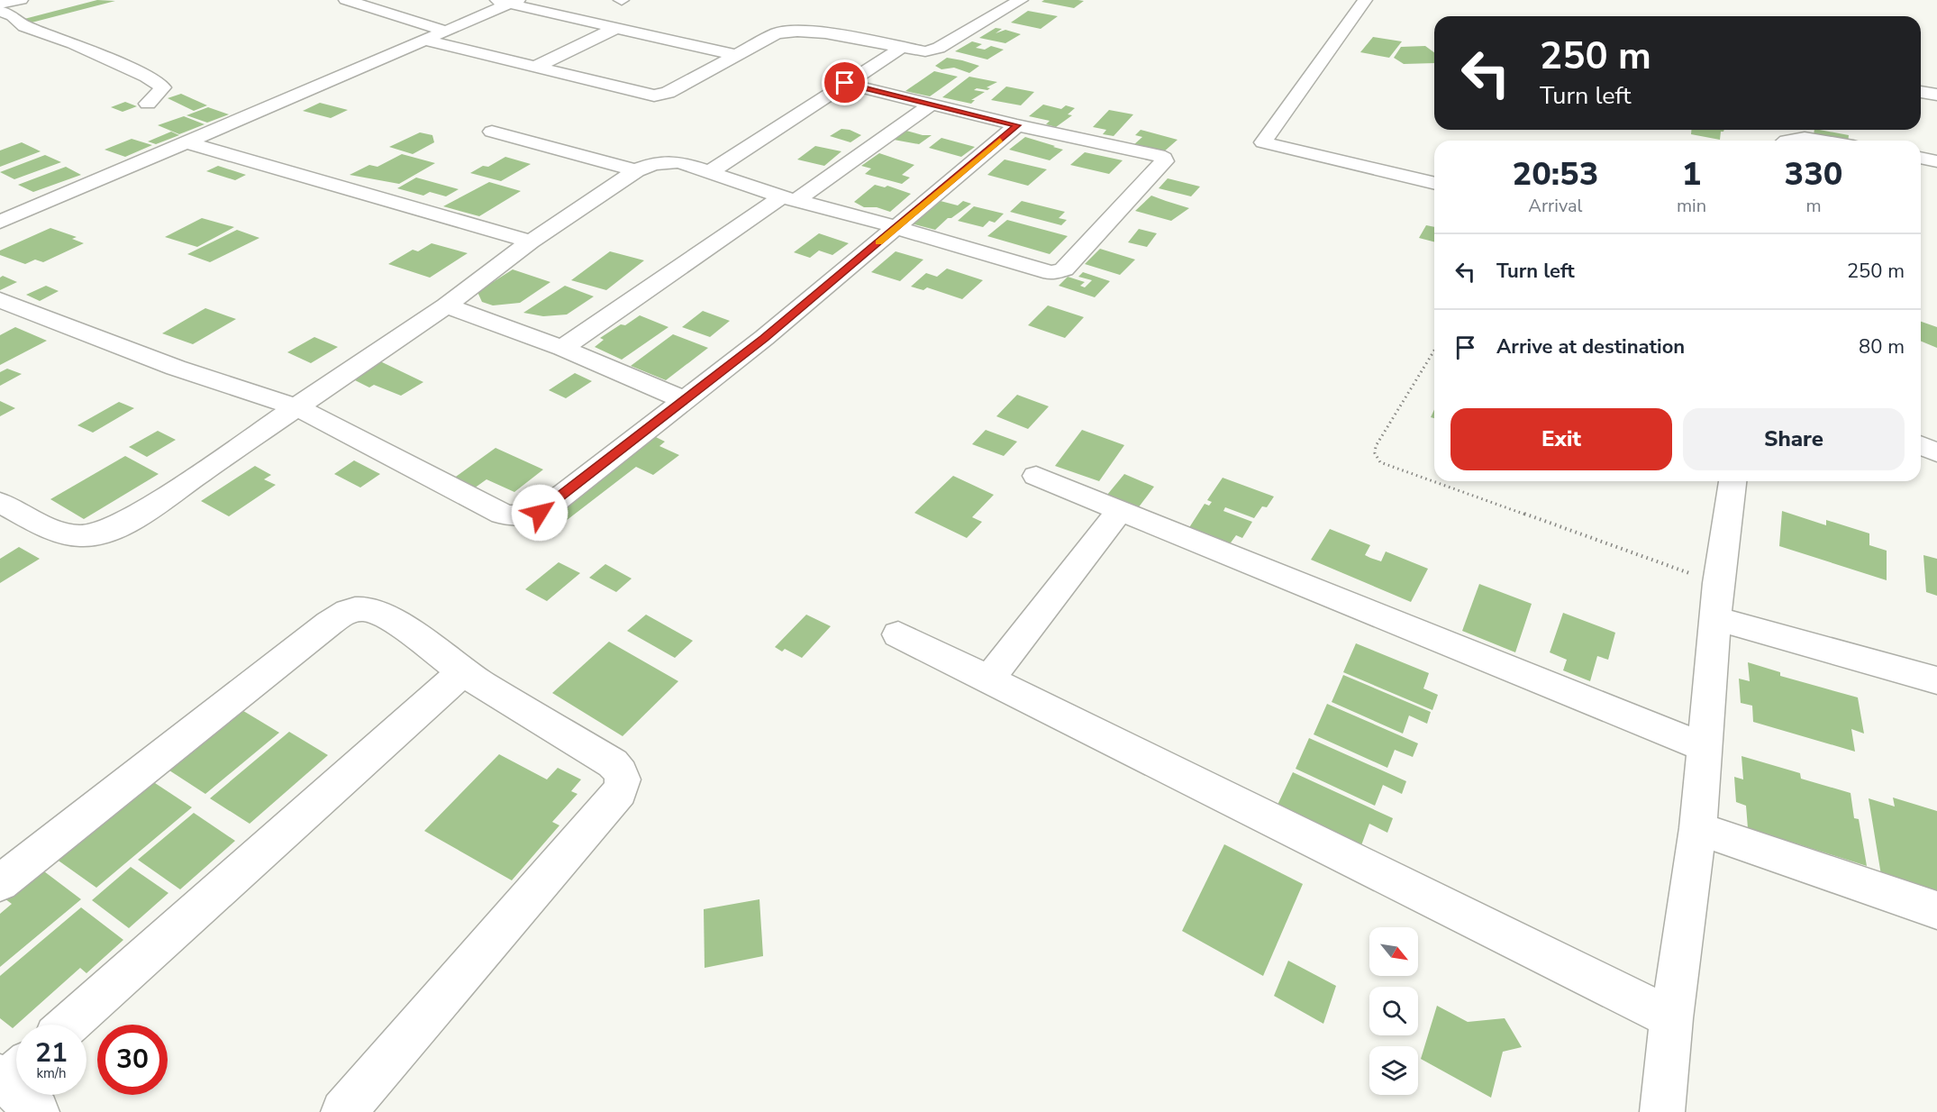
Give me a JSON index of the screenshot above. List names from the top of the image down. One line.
{"north":"bottom right","page":{"turn":["250 m","Turn left"],"eta":["20:53","Arrival","1","min","330","m"],"list":[{"name":"Turn left","value":"250 m"},{"name":"Arrive at destination","value":"80 m"}],"buttons":["Exit","Share"],"speed":"21 km/h","limit":"30"}}
